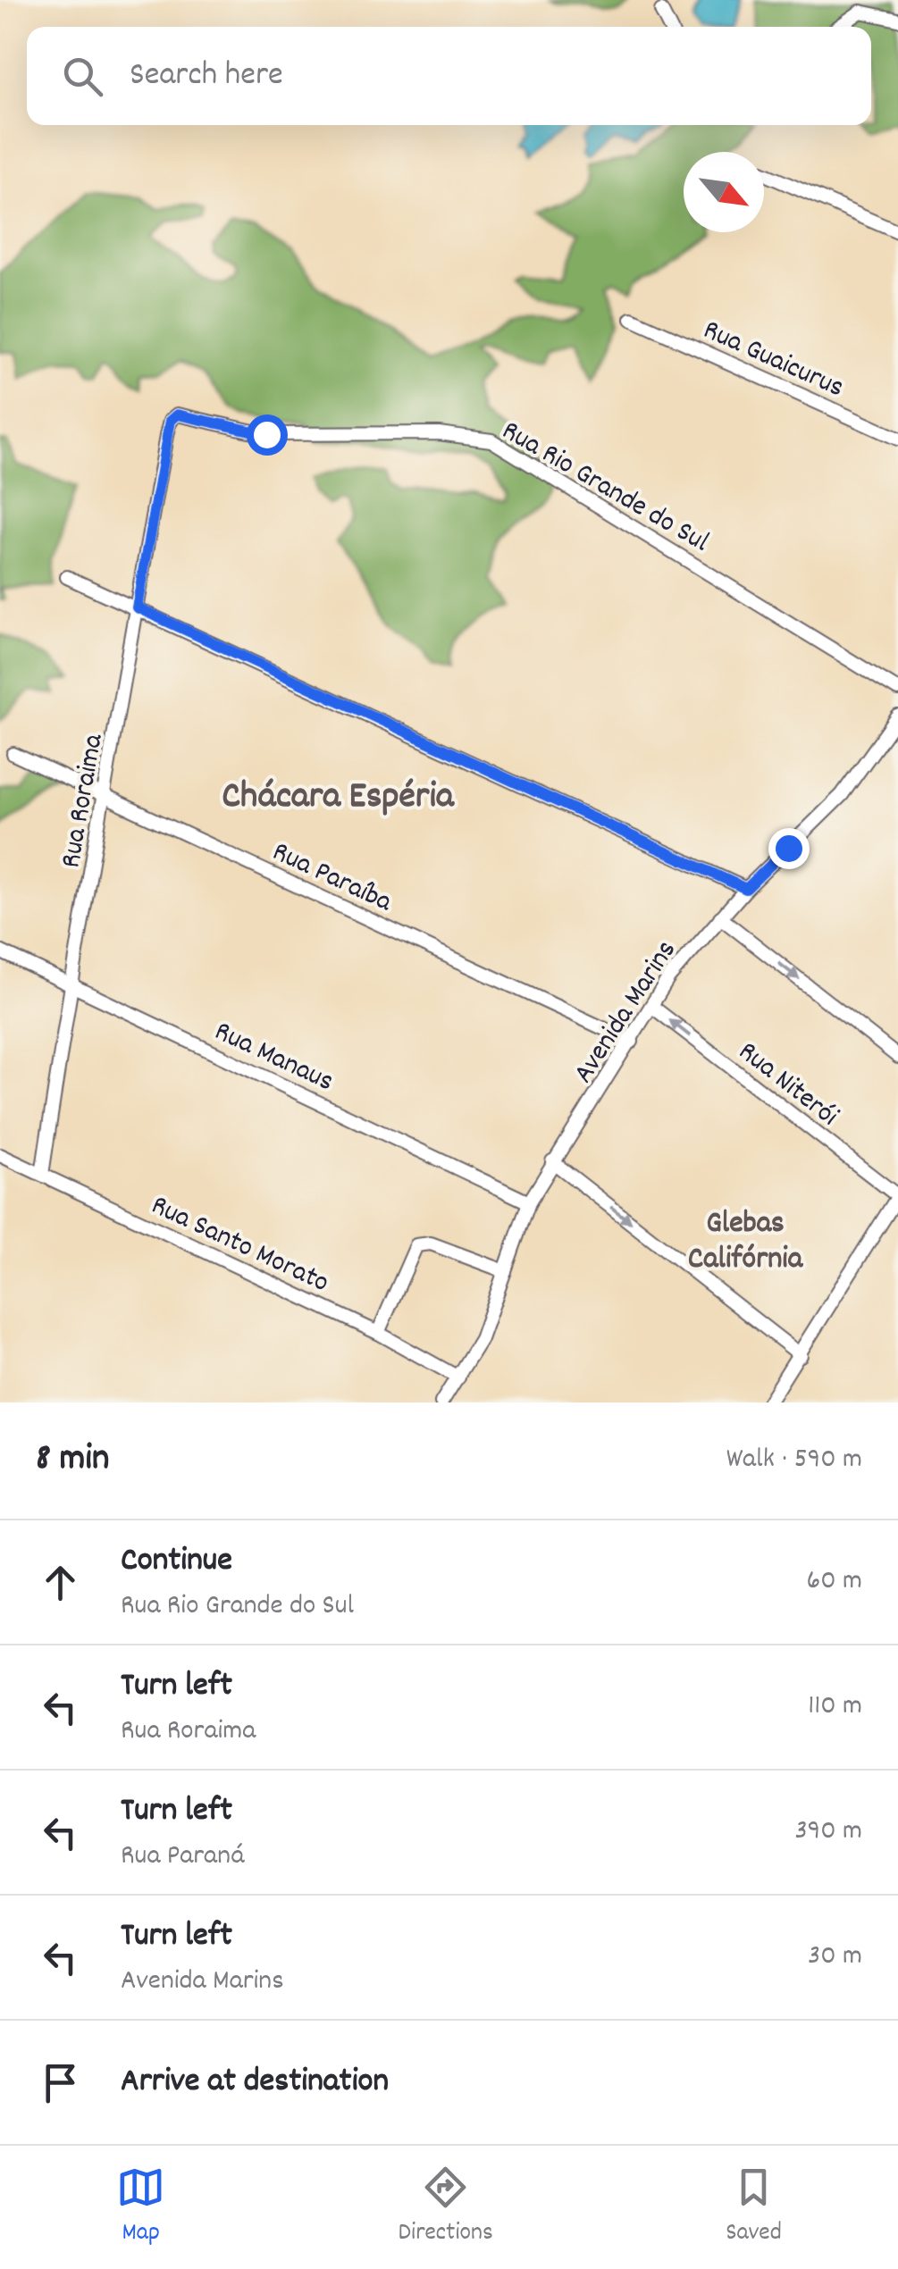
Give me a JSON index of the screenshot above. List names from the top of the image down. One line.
{"streets":{"street":["Rua Guaicurus","Rua Rio Grande do Sul","Rua Roraima","Rua Paraíba","Avenida Marins","Rua Manaus","Rua Niterói","Rua Santo Morato"]},"crossings":[["Rua Rio Grande do Sul","Rua Roraima"],["Rua Roraima","Rua Paraíba"],["Rua Roraima","Rua Manaus"],["Rua Roraima","Rua Santo Morato"],["Rua Paraíba","Avenida Marins"],["Avenida Marins","Rua Manaus"],["Avenida Marins","Rua Niterói"],["Avenida Marins","Rua Santo Morato"]],"one_way":["Rua Niterói"],"districts":["Chácara Espéria","Glebas Califórnia"],"north":"bottom right","page":{"search":"Search here","heading":["8 min","Walk · 590 m"],"list":[["Continue","Rua Rio Grande do Sul","60 m"],["Turn left","Rua Roraima","110 m"],["Turn left","Rua Paraná","390 m"],["Turn left","Avenida Marins","30 m"],"Arrive at destination"],"nav":["Map","Directions","Saved"]}}
